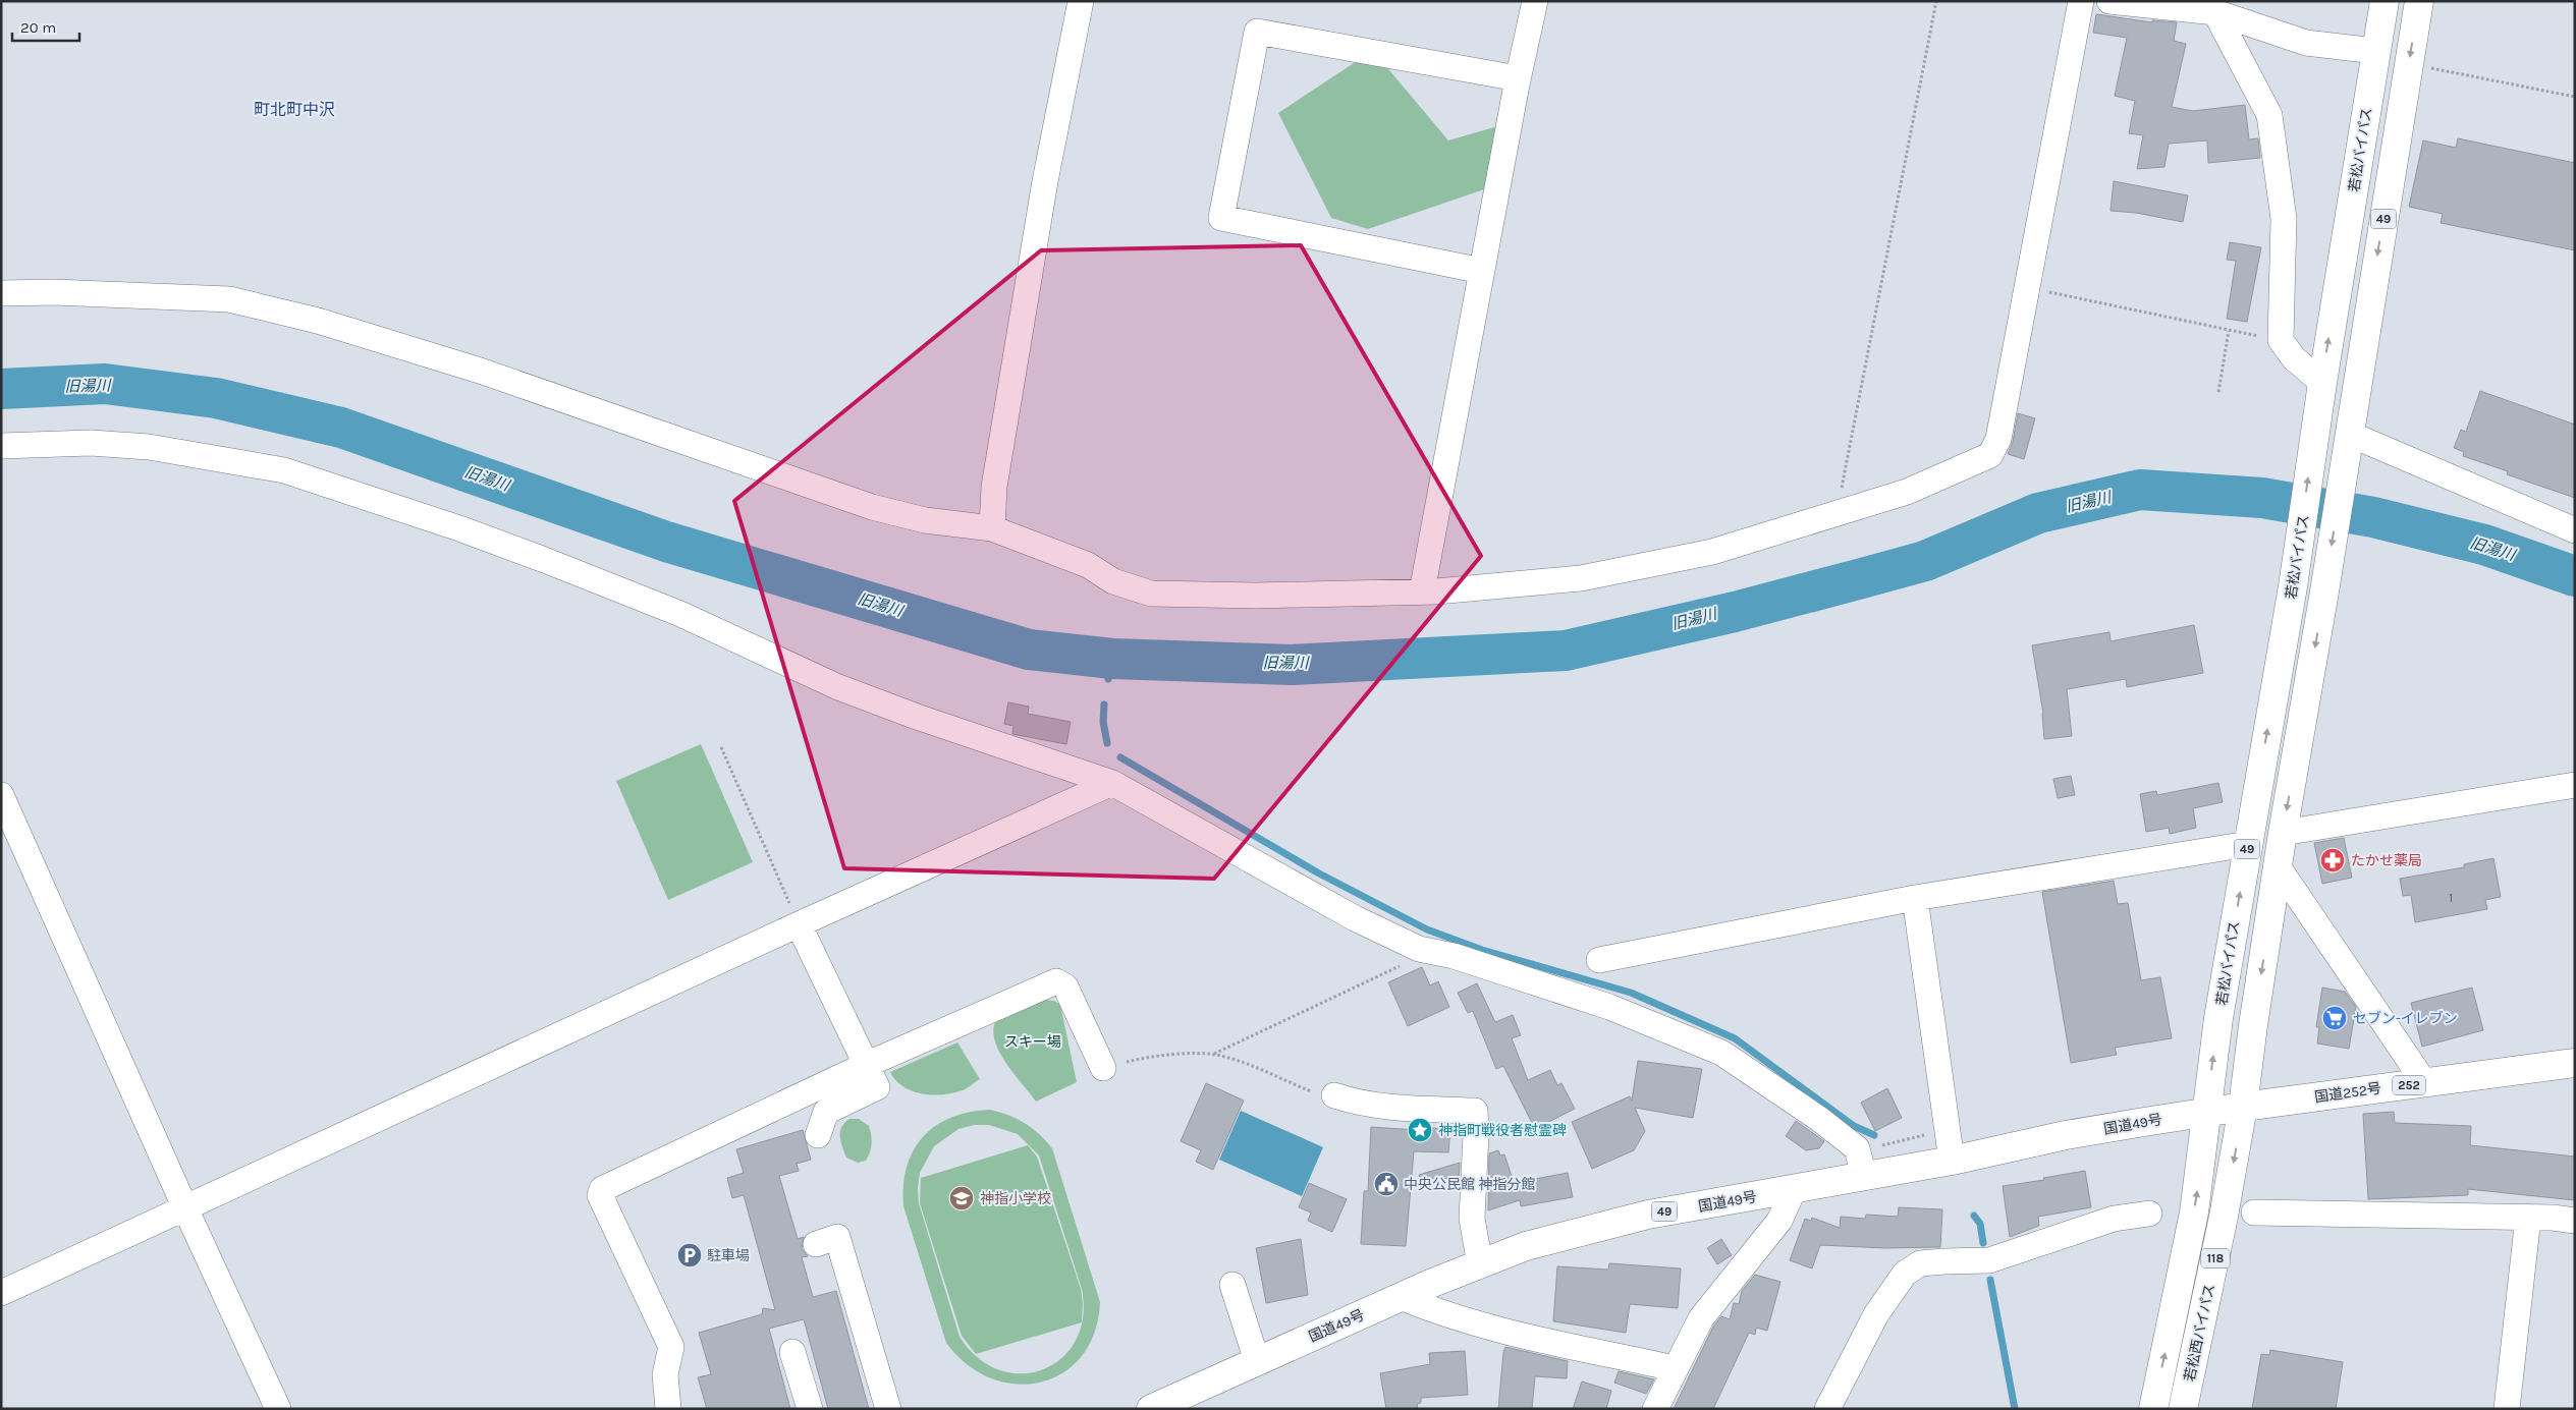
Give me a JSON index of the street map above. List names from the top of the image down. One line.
{"streets":{"highway":["若松バイパス","49","252","国道252号","国道49号","118","若松西バイパス"]},"crossings":[["若松バイパス","国道49号"],["若松バイパス","若松西バイパス"],["49","国道252号"],["49","国道49号"],["49","若松西バイパス"],["国道252号","国道49号"],["国道252号","若松西バイパス"],["国道49号","若松西バイパス"]],"districts":["町北町中沢"],"water":["旧湯川"],"parks":["スキー場"],"places":{"pharmacy":["たかせ薬局"],"supermarket":["セブン-イレブン"],"place":["神指町戦役者慰霊碑"],"public building":["中央公民館 神指分館"],"school or university":["神指小学校"],"parking":["駐車場"]},"house_numbers":["1"],"scale_bar":"20 m"}
